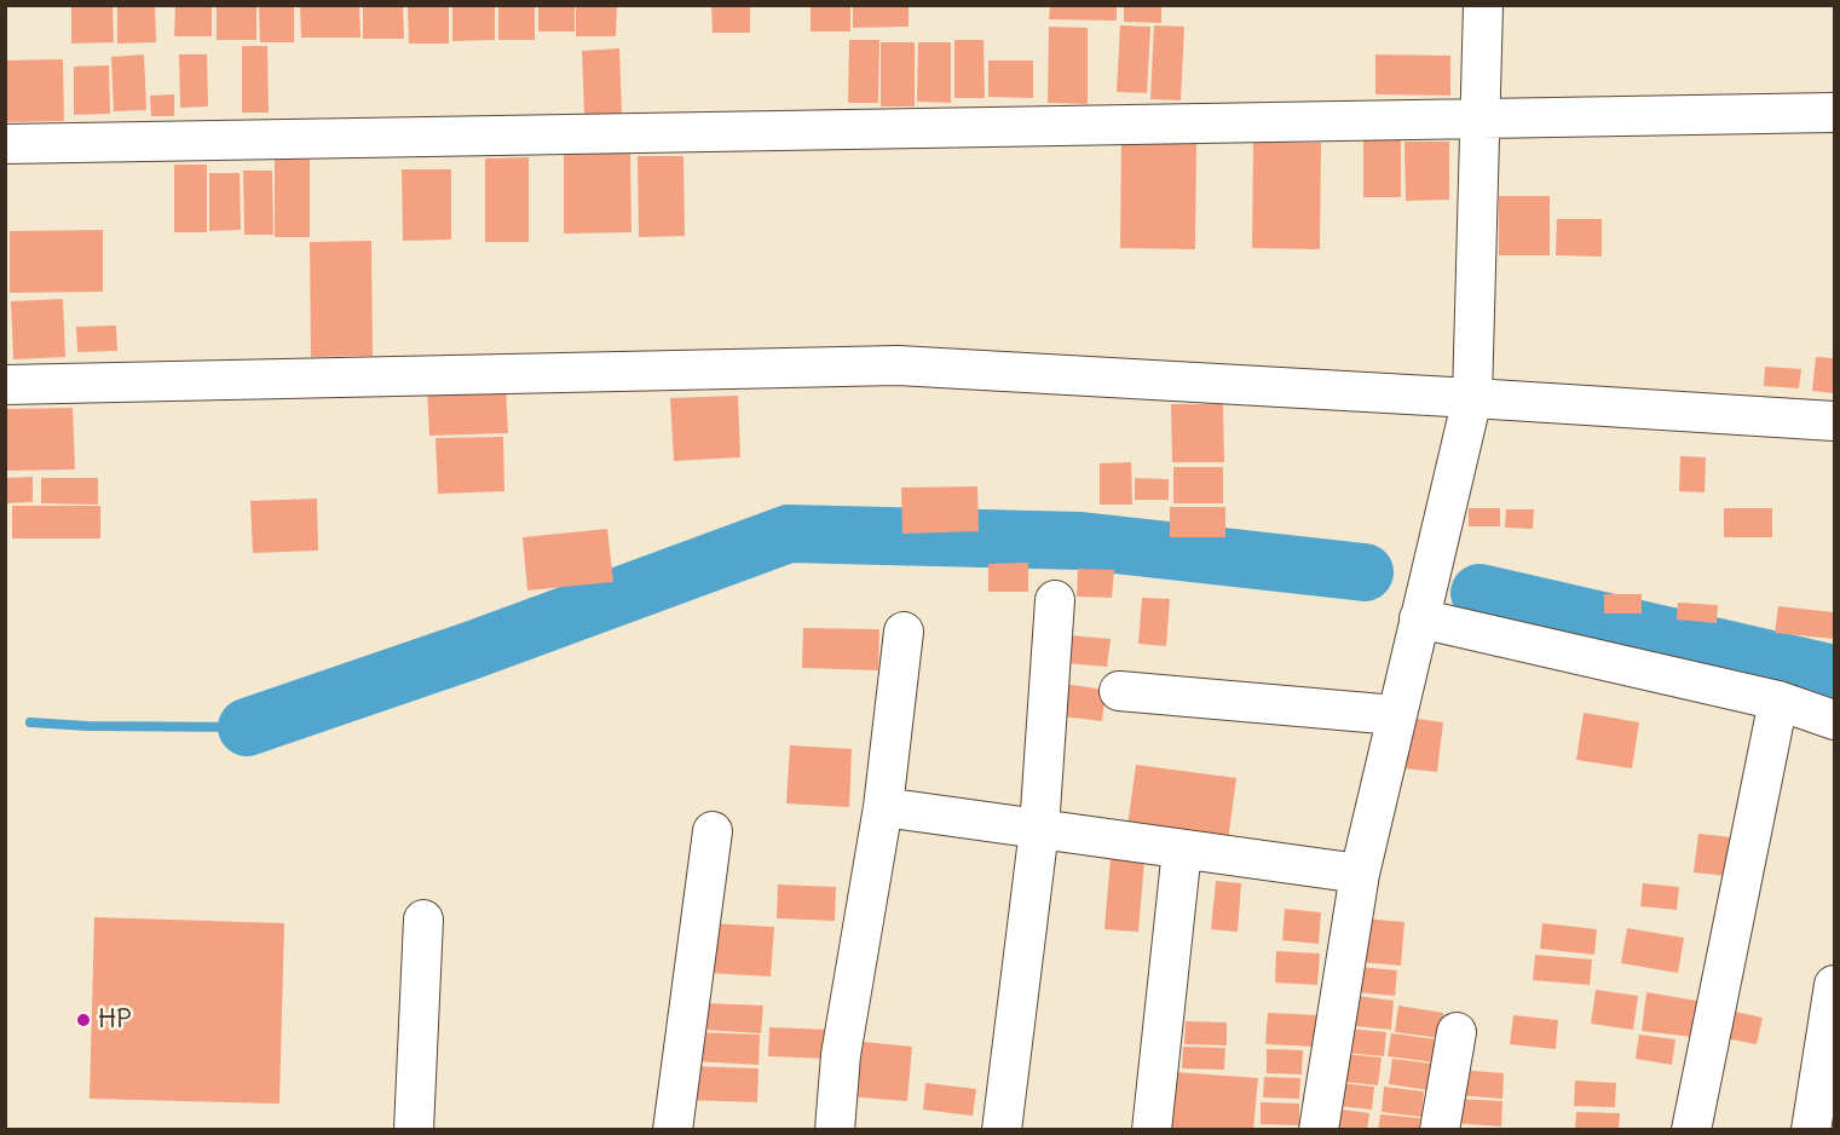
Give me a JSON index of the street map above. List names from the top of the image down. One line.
{"places":["HP"]}
